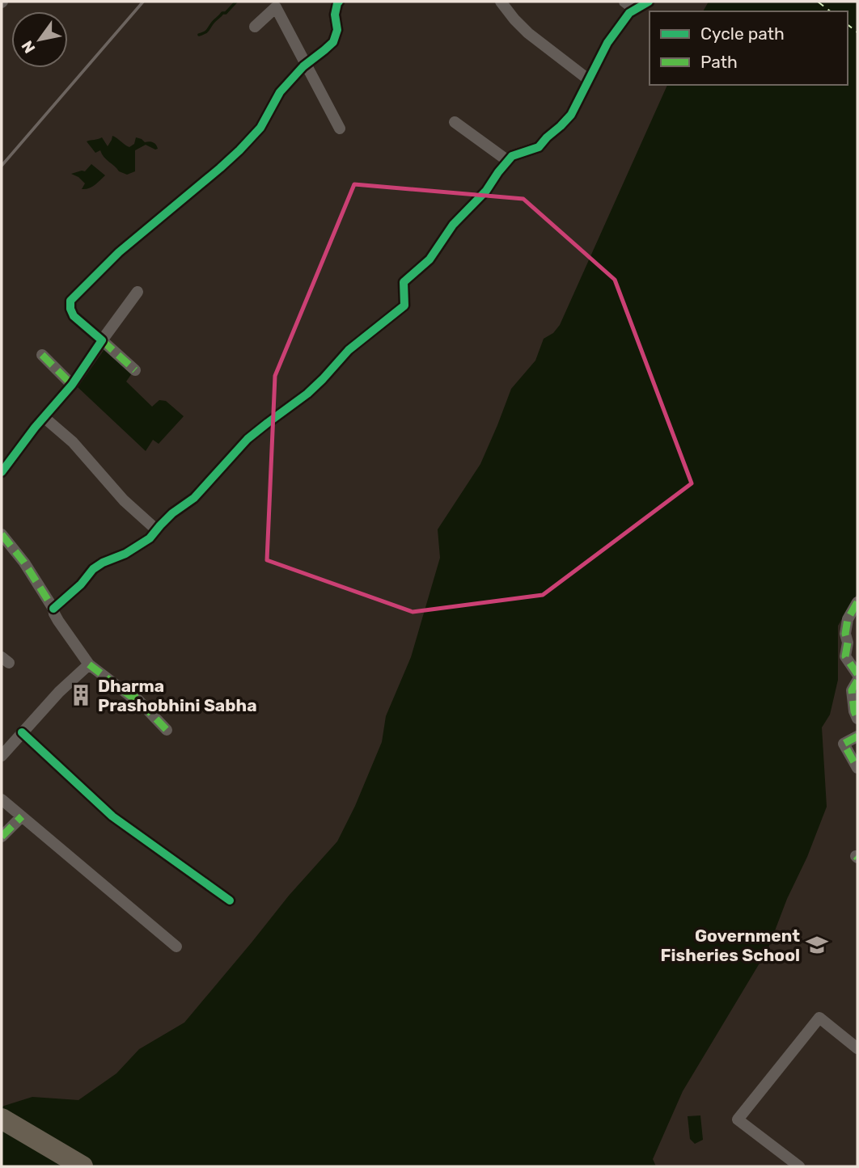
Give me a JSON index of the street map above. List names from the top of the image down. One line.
{"places":{"building":["Dharma Prashobhini Sabha"],"school or university":["Government Fisheries School"]},"legend":["Cycle path","Path"],"north":"bottom left"}
